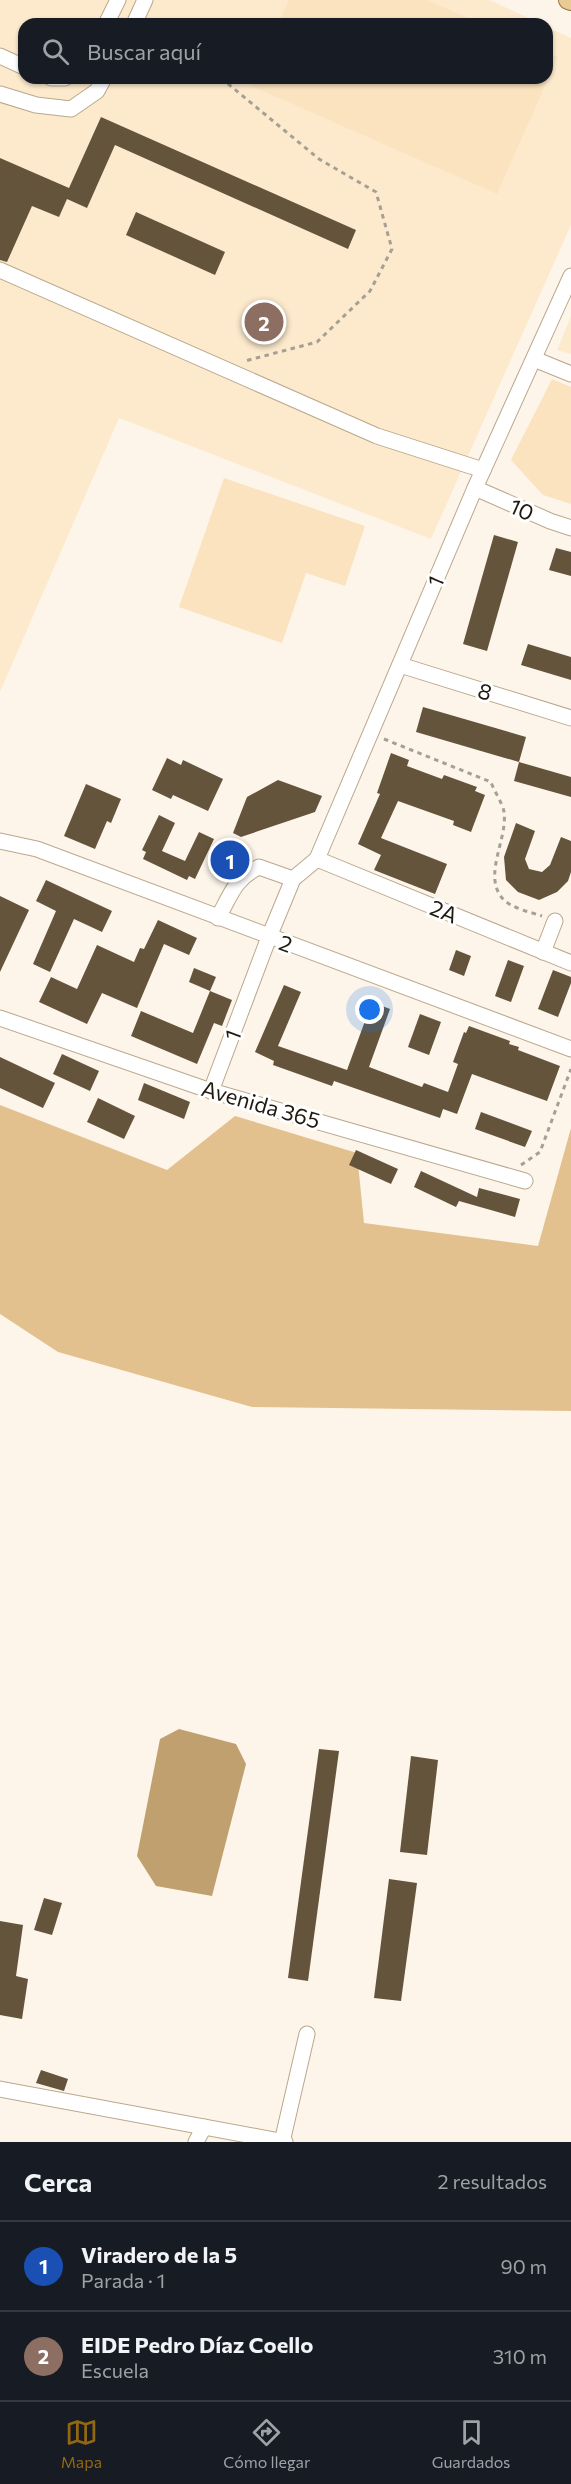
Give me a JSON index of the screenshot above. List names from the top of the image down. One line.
{"streets":{"street":["10","1","8","2A","2","Avenida 365"]},"crossings":[["10","1"],["1","8"],["1","2A"],["1","2"],["1","Avenida 365"]],"page":{"search":"Buscar aquí","pins":["2","1"],"heading":["Cerca","2 resultados"],"list":[{"mark":"1","name":"Viradero de la 5","note":"Parada · 1","value":"90 m"},{"mark":"2","name":"EIDE Pedro Díaz Coello","note":"Escuela","value":"310 m"}],"nav":["Mapa","Cómo llegar","Guardados"]}}
